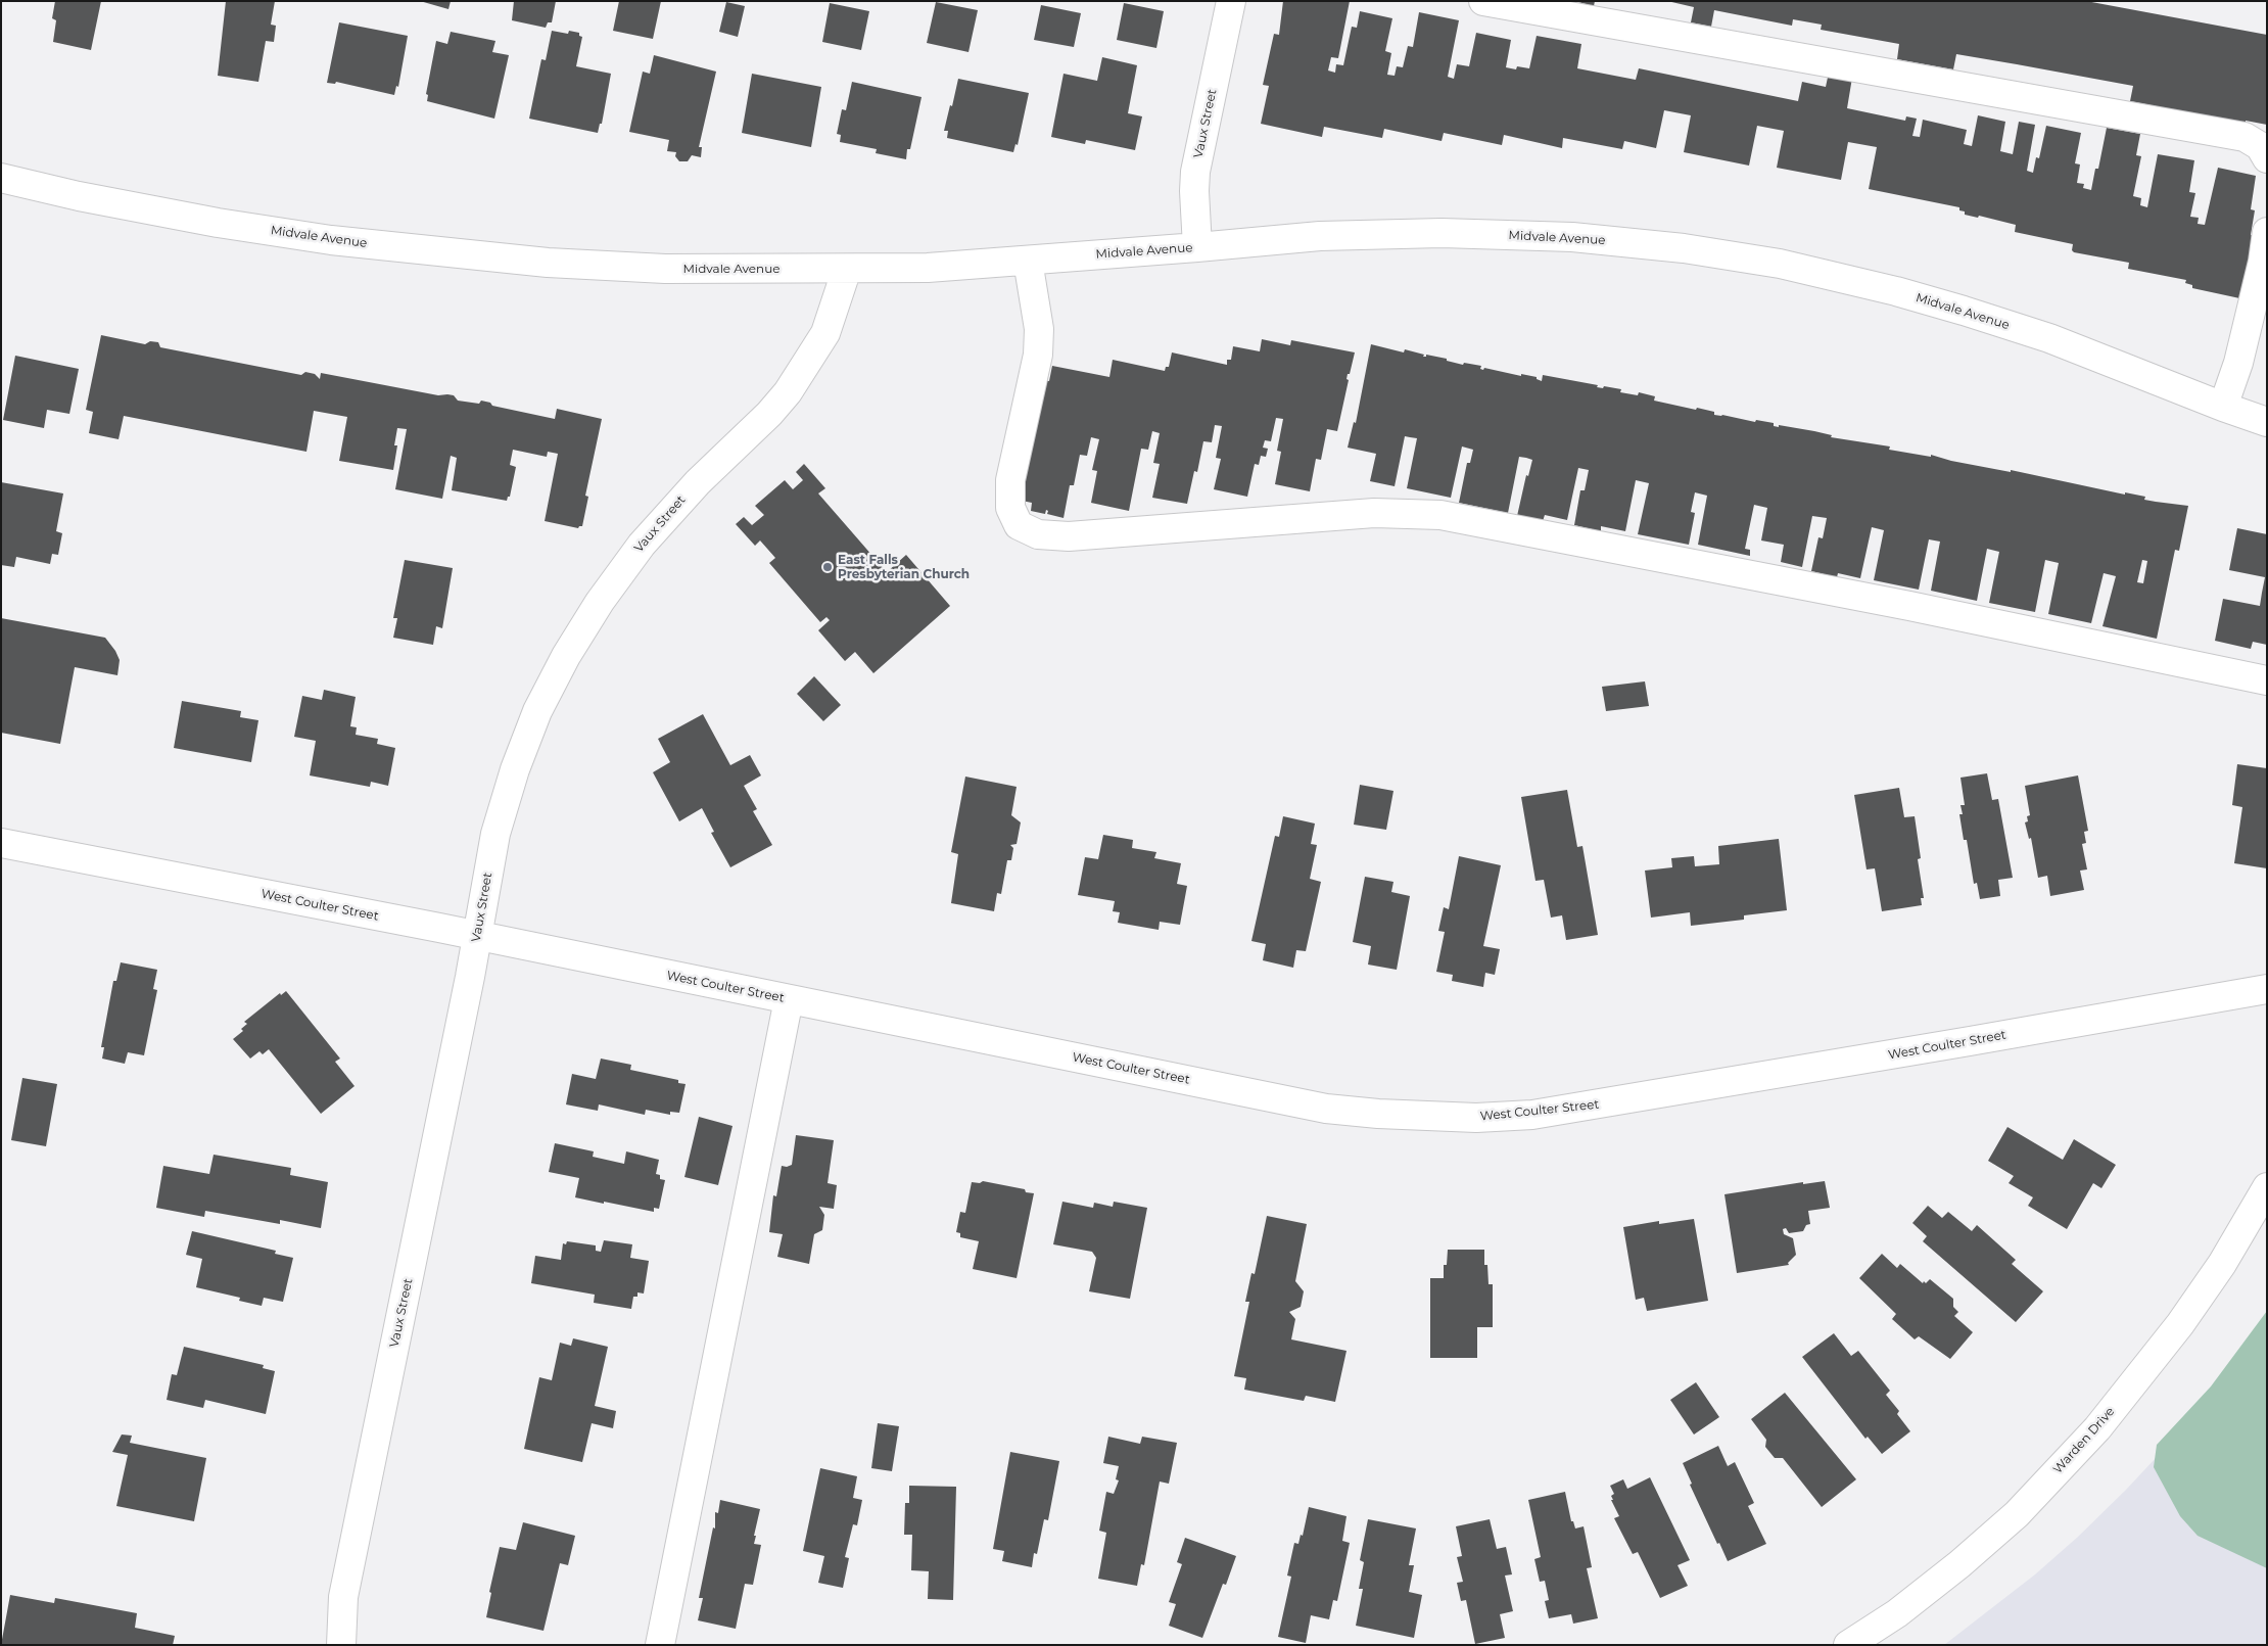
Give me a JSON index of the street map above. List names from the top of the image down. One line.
{"streets":{"street":["Vaux Street","Midvale Avenue","West Coulter Street","Warden Drive"]},"crossings":[["Vaux Street","Midvale Avenue"],["Vaux Street","West Coulter Street"]],"places":["East Falls Presbyterian Church"]}
